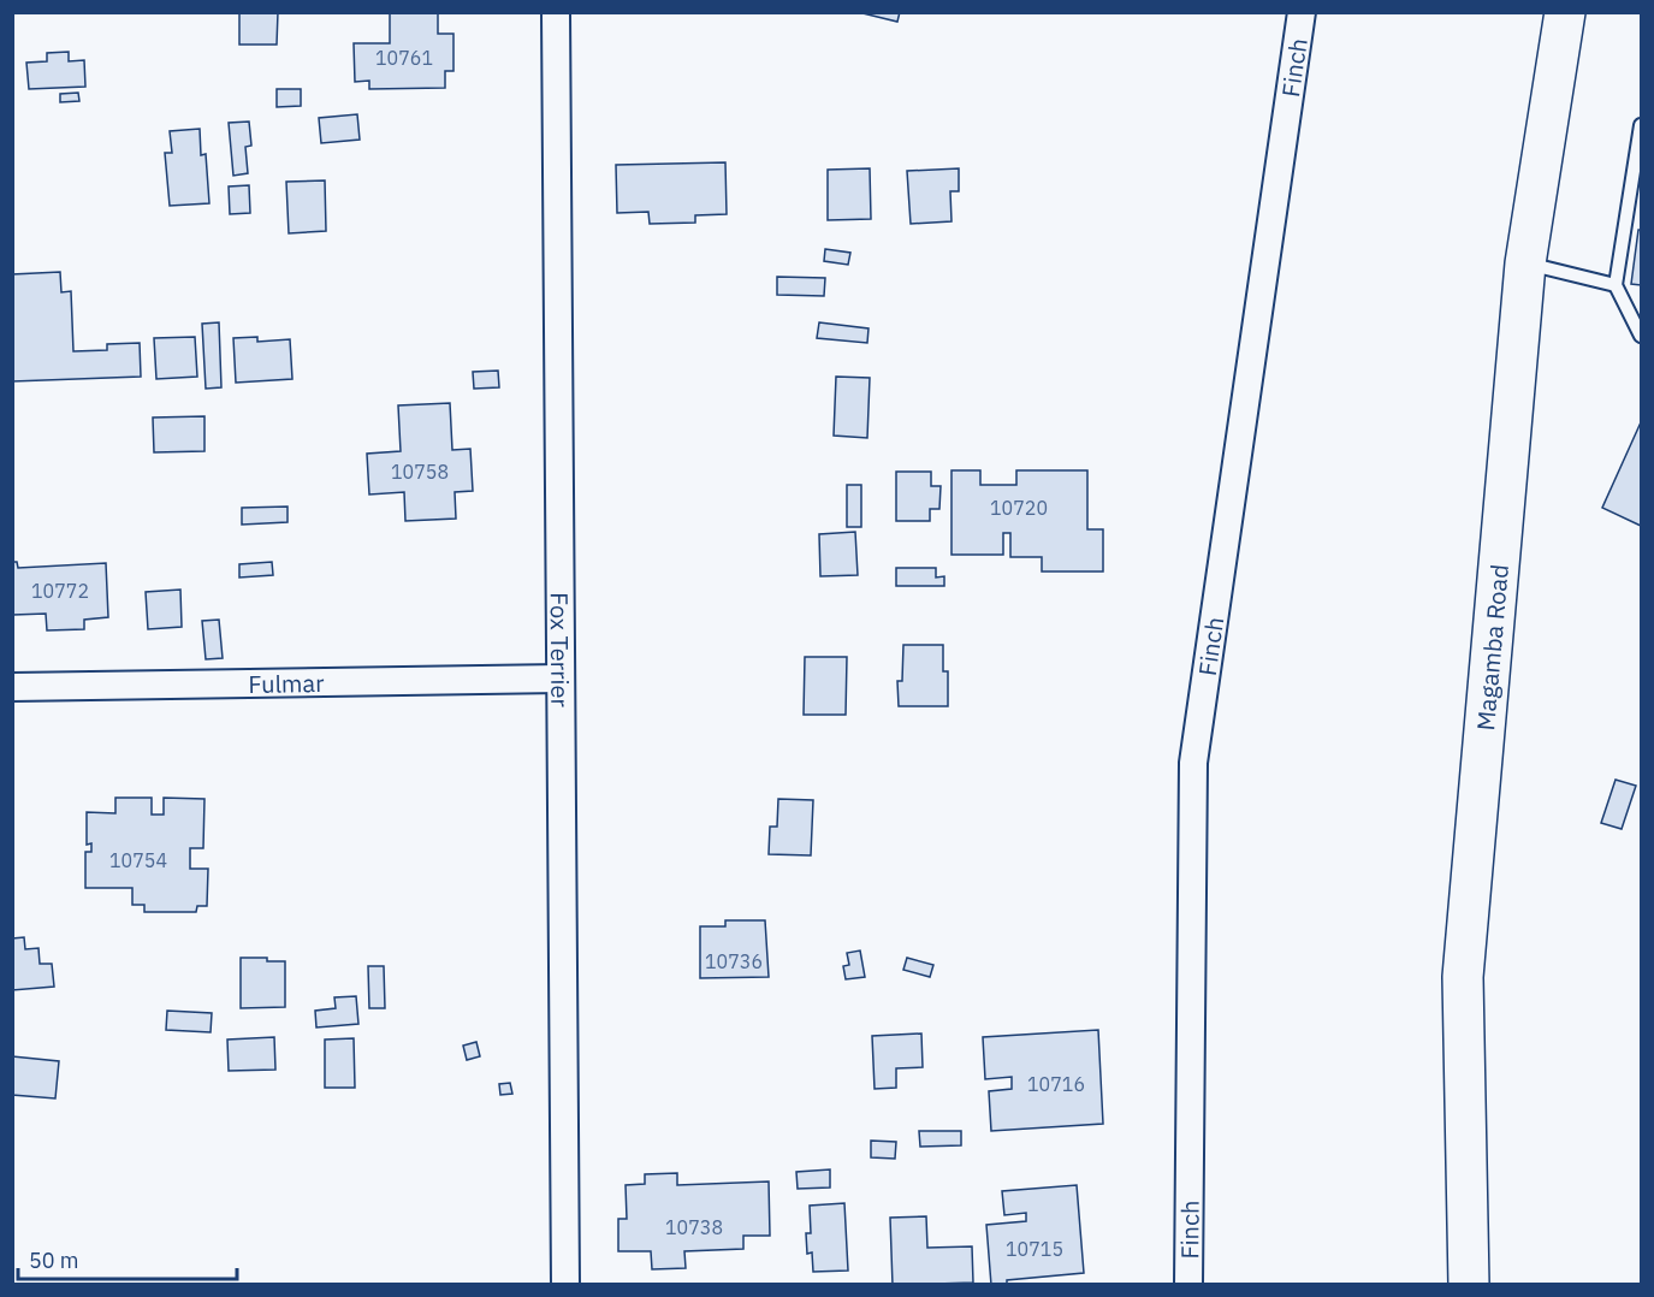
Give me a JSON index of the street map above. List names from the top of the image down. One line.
{"streets":{"highway":["Magamba Road"],"street":["Finch","Fox Terrier","Fulmar"]},"crossings":[["Fox Terrier","Fulmar"]],"house_numbers":["10761","10758","10720","10772","10754","10736","10716","10738","10715"],"scale_bar":"50 m"}
